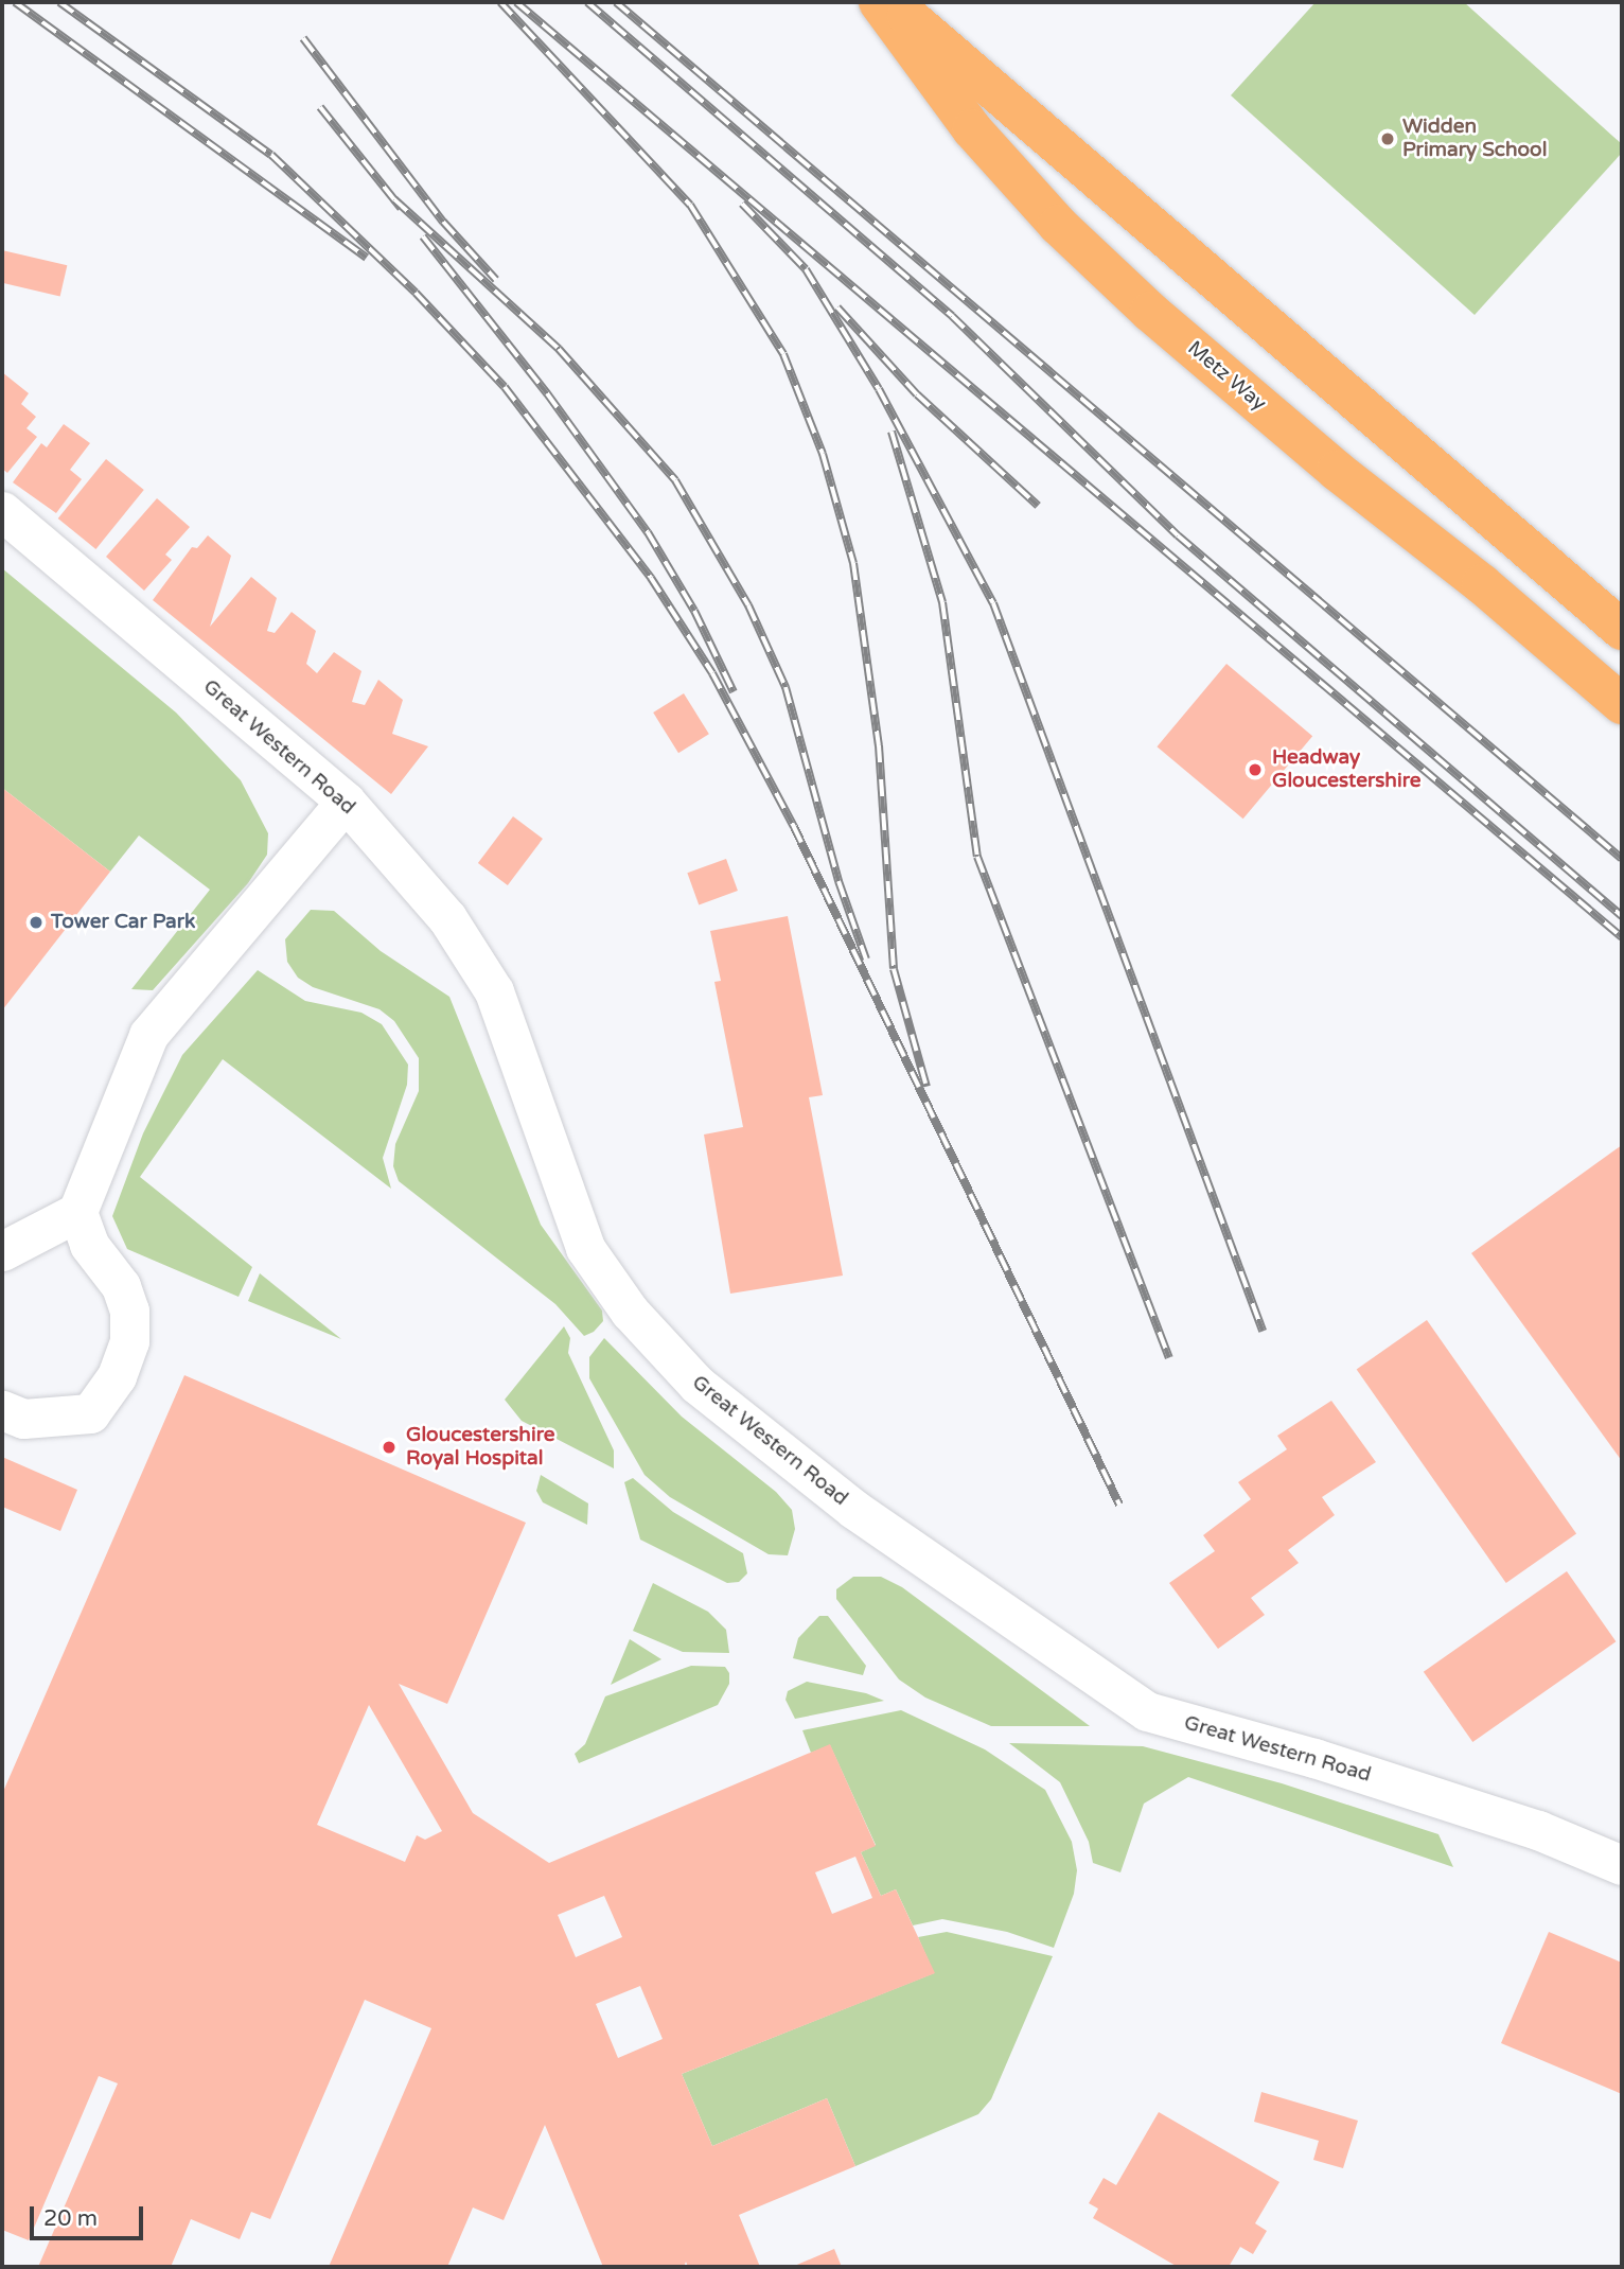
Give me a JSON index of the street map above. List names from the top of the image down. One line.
{"streets":{"main road":["Metz Way"],"street":["Great Western Road"]},"places":["Widden Primary School","Headway Gloucestershire","Tower Car Park","Gloucestershire Royal Hospital"],"scale_bar":"20 m"}
